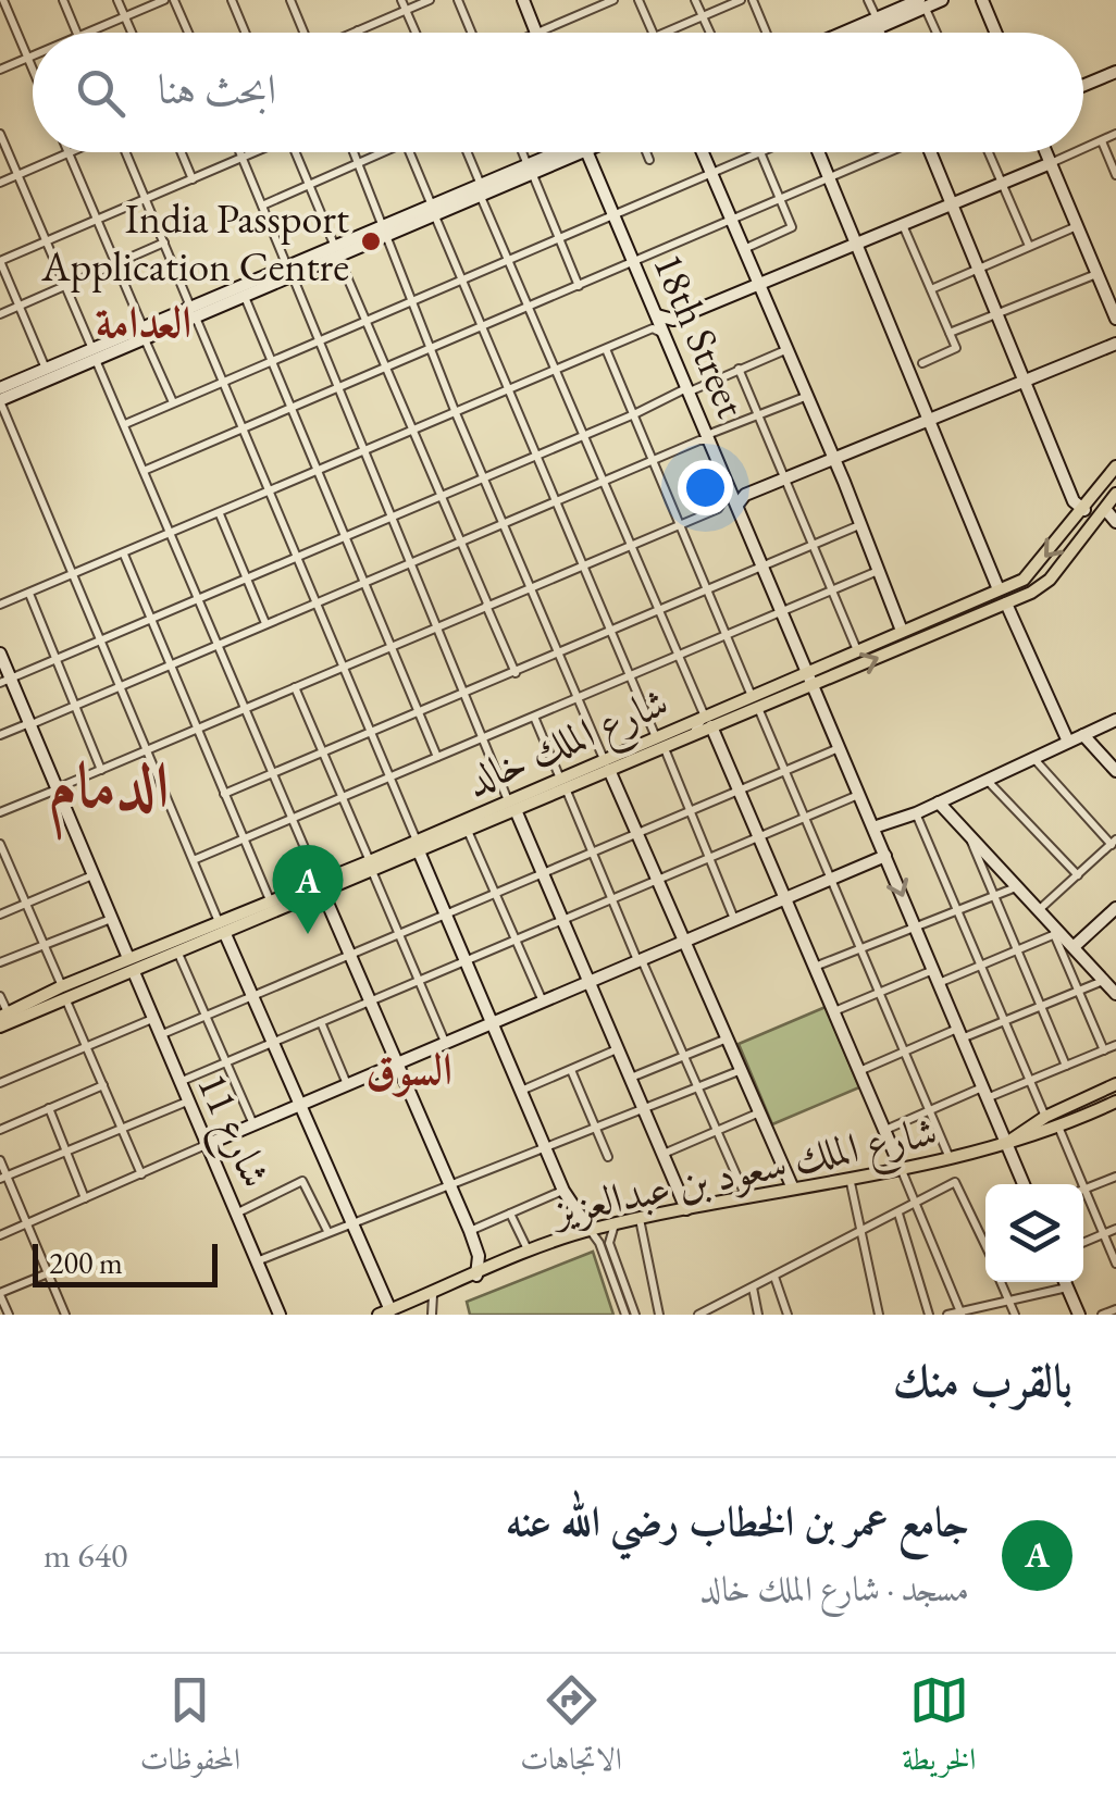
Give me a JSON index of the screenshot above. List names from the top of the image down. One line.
{"streets":{"main road":["شارع الملك خالد","شارع الملك سعود بن عبدالعزيز"],"street":["18th Street","شارع 11"]},"crossings":[["18th Street","شارع الملك خالد"],["18th Street","شارع الملك سعود بن عبدالعزيز"],["شارع الملك خالد","شارع 11"]],"districts":["العدامة","الدمام","السوق"],"places":["India Passport Application Centre"],"scale_bar":"200 m","page":{"search":"ابحث هنا","pins":"A","scale":"200 m","heading":"بالقرب منك","list":[{"mark":"A","name":"جامع عمر بن الخطاب رضي الله عنه","note":"مسجد · شارع الملك خالد","value":"640 m"}],"nav":["الخريطة","الاتجاهات","المحفوظات"]}}
